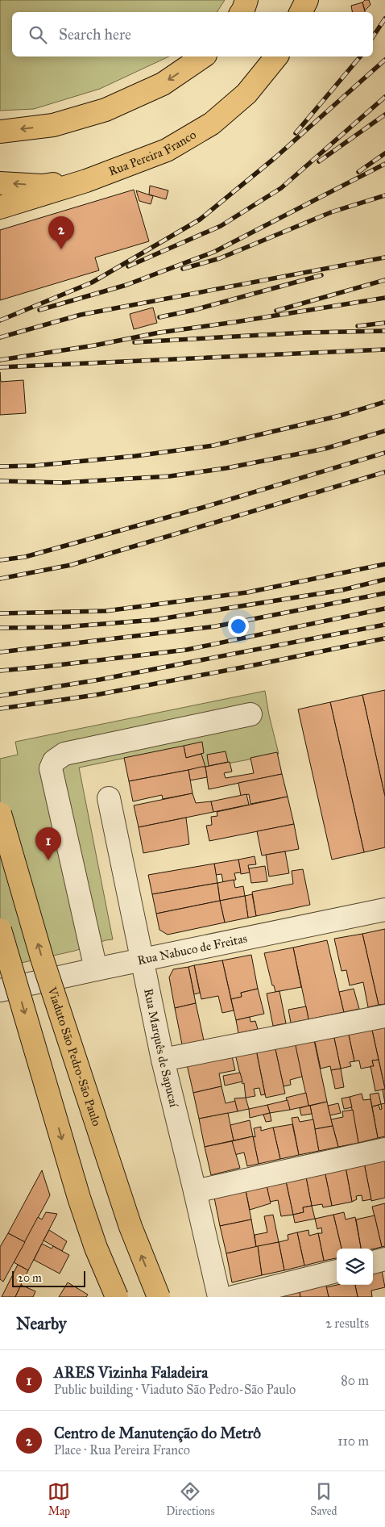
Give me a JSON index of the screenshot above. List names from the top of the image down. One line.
{"streets":{"main road":["Rua Pereira Franco","Viaduto São Pedro-São Paulo"],"street":["Rua Nabuco de Freitas","Rua Marquês de Sapucaí"]},"crossings":[["Rua Nabuco de Freitas","Rua Marquês de Sapucaí"]],"scale_bar":"20 m","page":{"search":"Search here","pins":["2","1"],"scale":"20 m","heading":["Nearby","2 results"],"list":[{"mark":"1","name":"ARES Vizinha Faladeira","note":"Public building · Viaduto São Pedro-São Paulo","value":"80 m"},{"mark":"2","name":"Centro de Manutenção do Metrô","note":"Place · Rua Pereira Franco","value":"110 m"}],"nav":["Map","Directions","Saved"]}}
